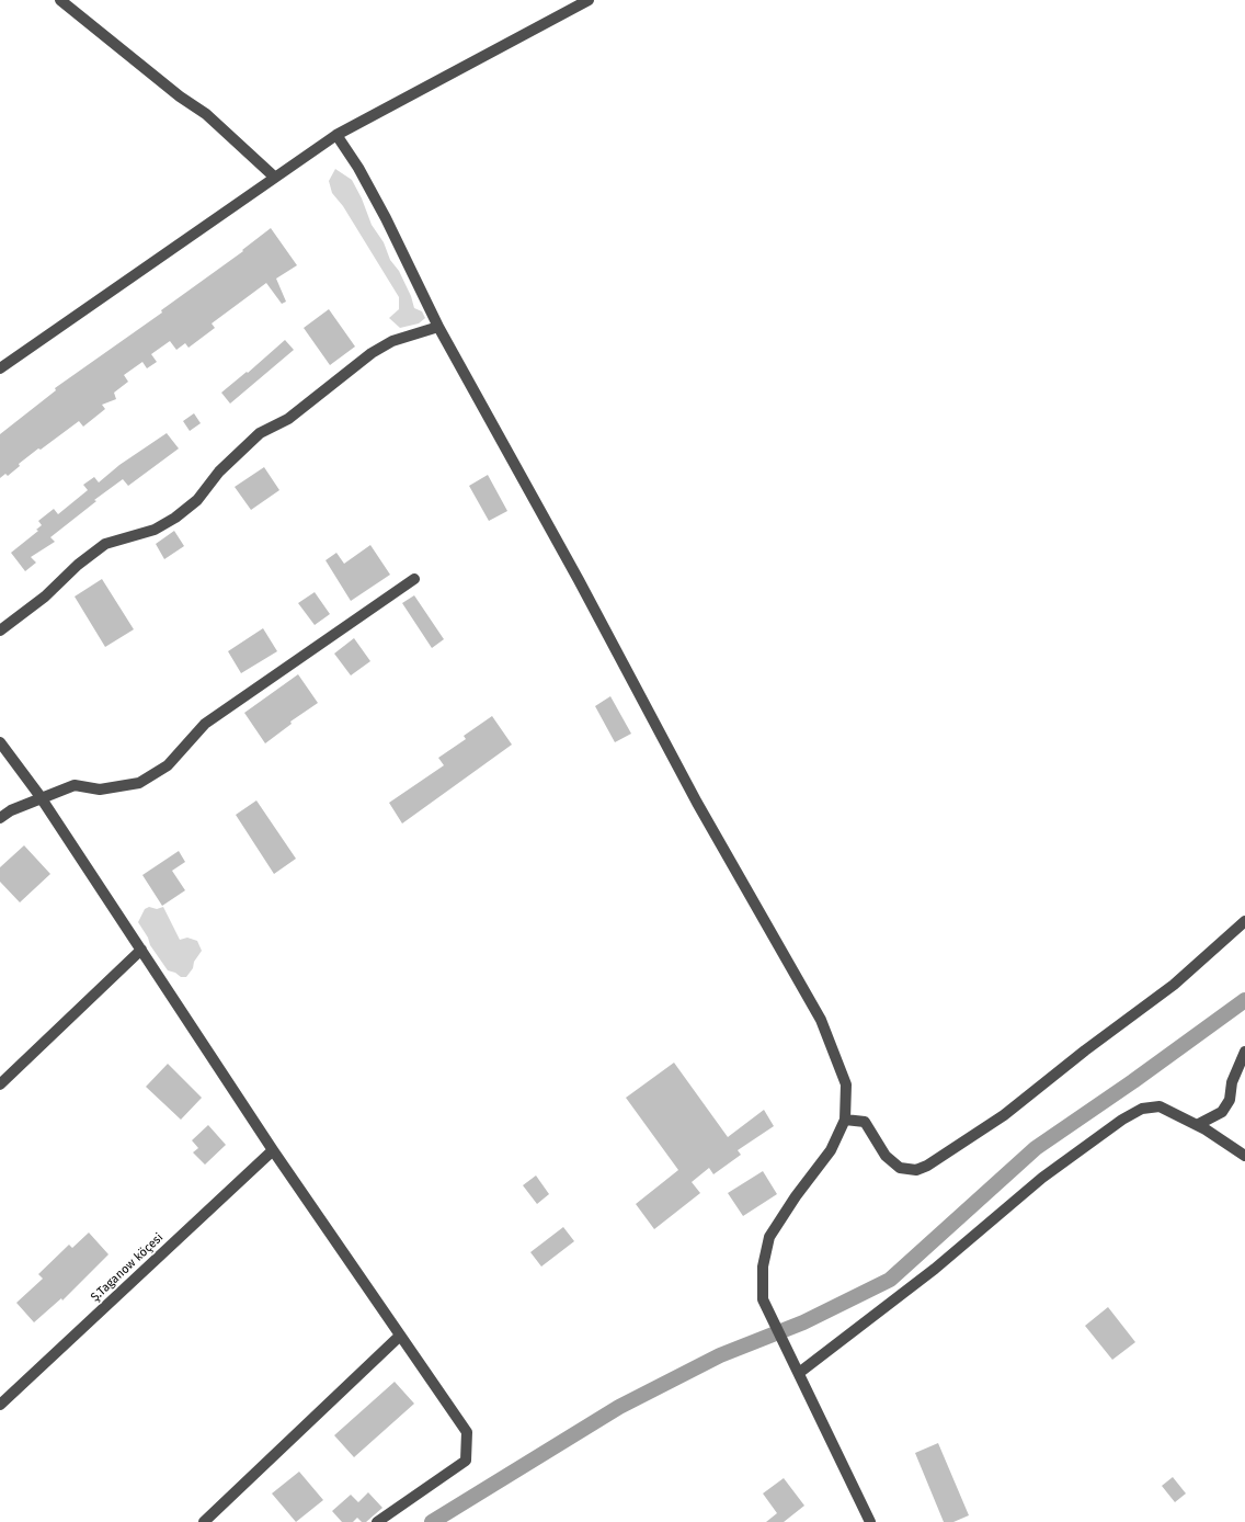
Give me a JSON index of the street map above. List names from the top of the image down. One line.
{"streets":{"street":["Ş.Taganow köçesi"]}}
